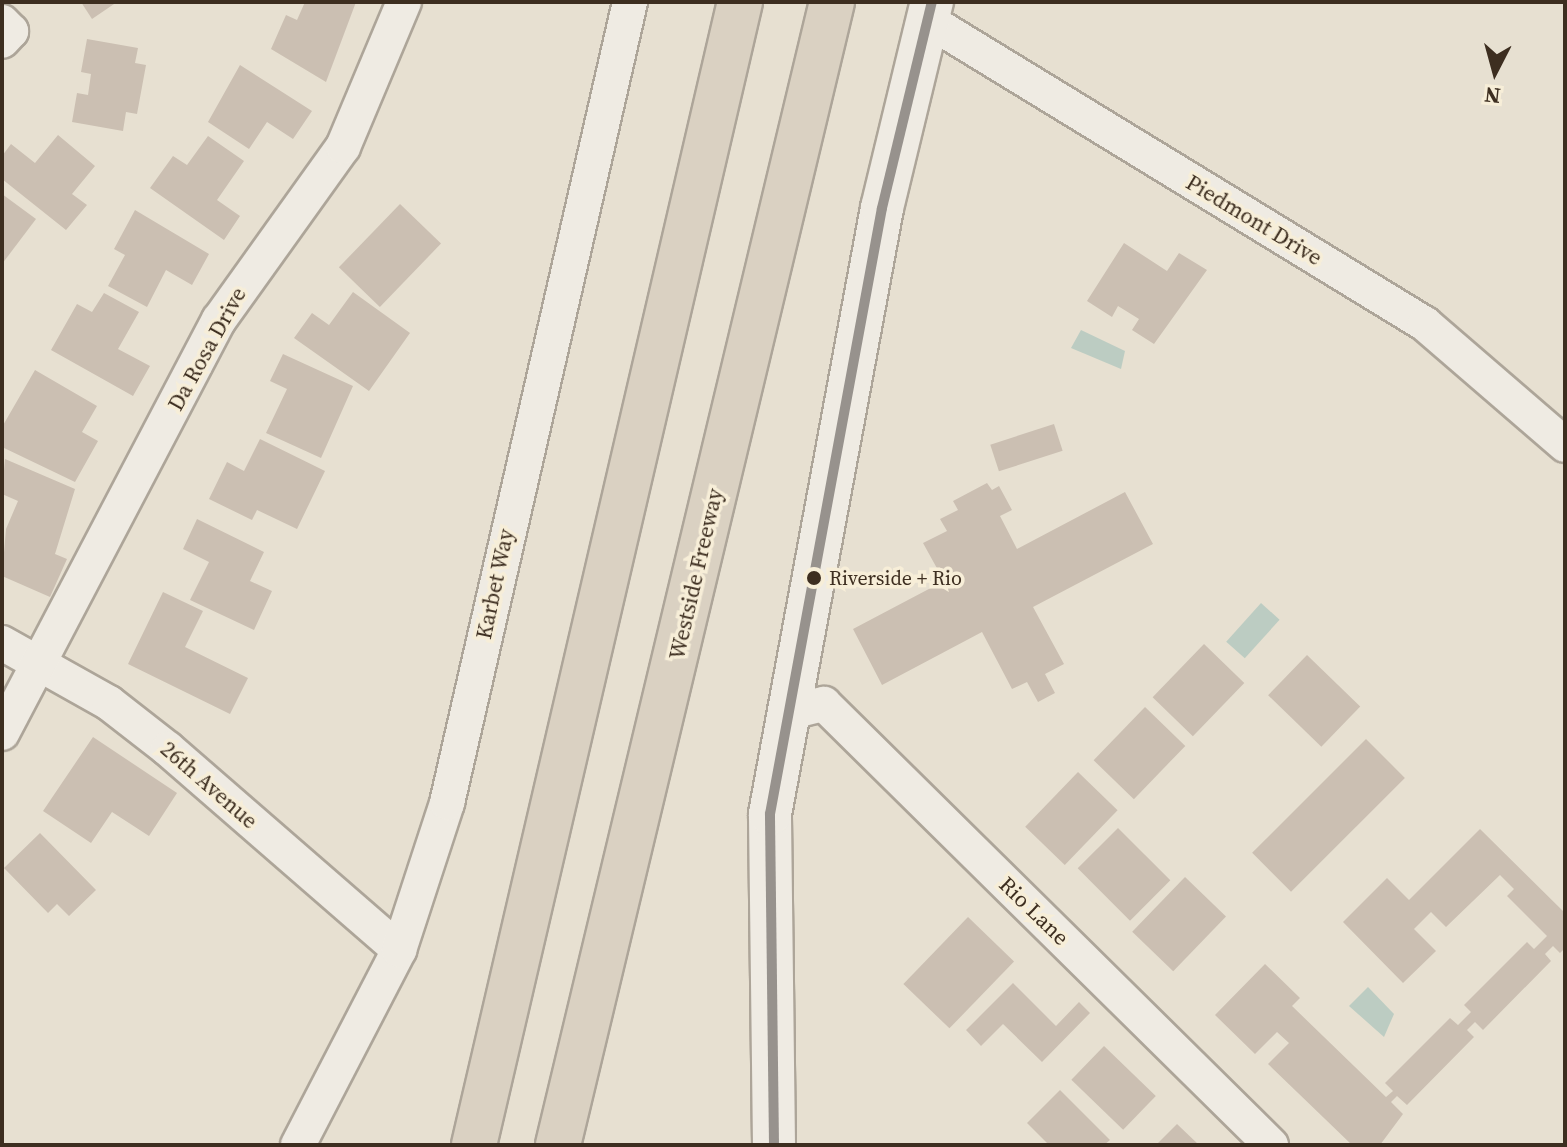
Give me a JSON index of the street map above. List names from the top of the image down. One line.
{"streets":{"highway":["Westside Freeway"],"street":["Piedmont Drive","Da Rosa Drive","Karbet Way","26th Avenue","Rio Lane"]},"crossings":[["Da Rosa Drive","26th Avenue"],["Karbet Way","26th Avenue"]],"places":["Riverside + Rio"],"north":"bottom"}
